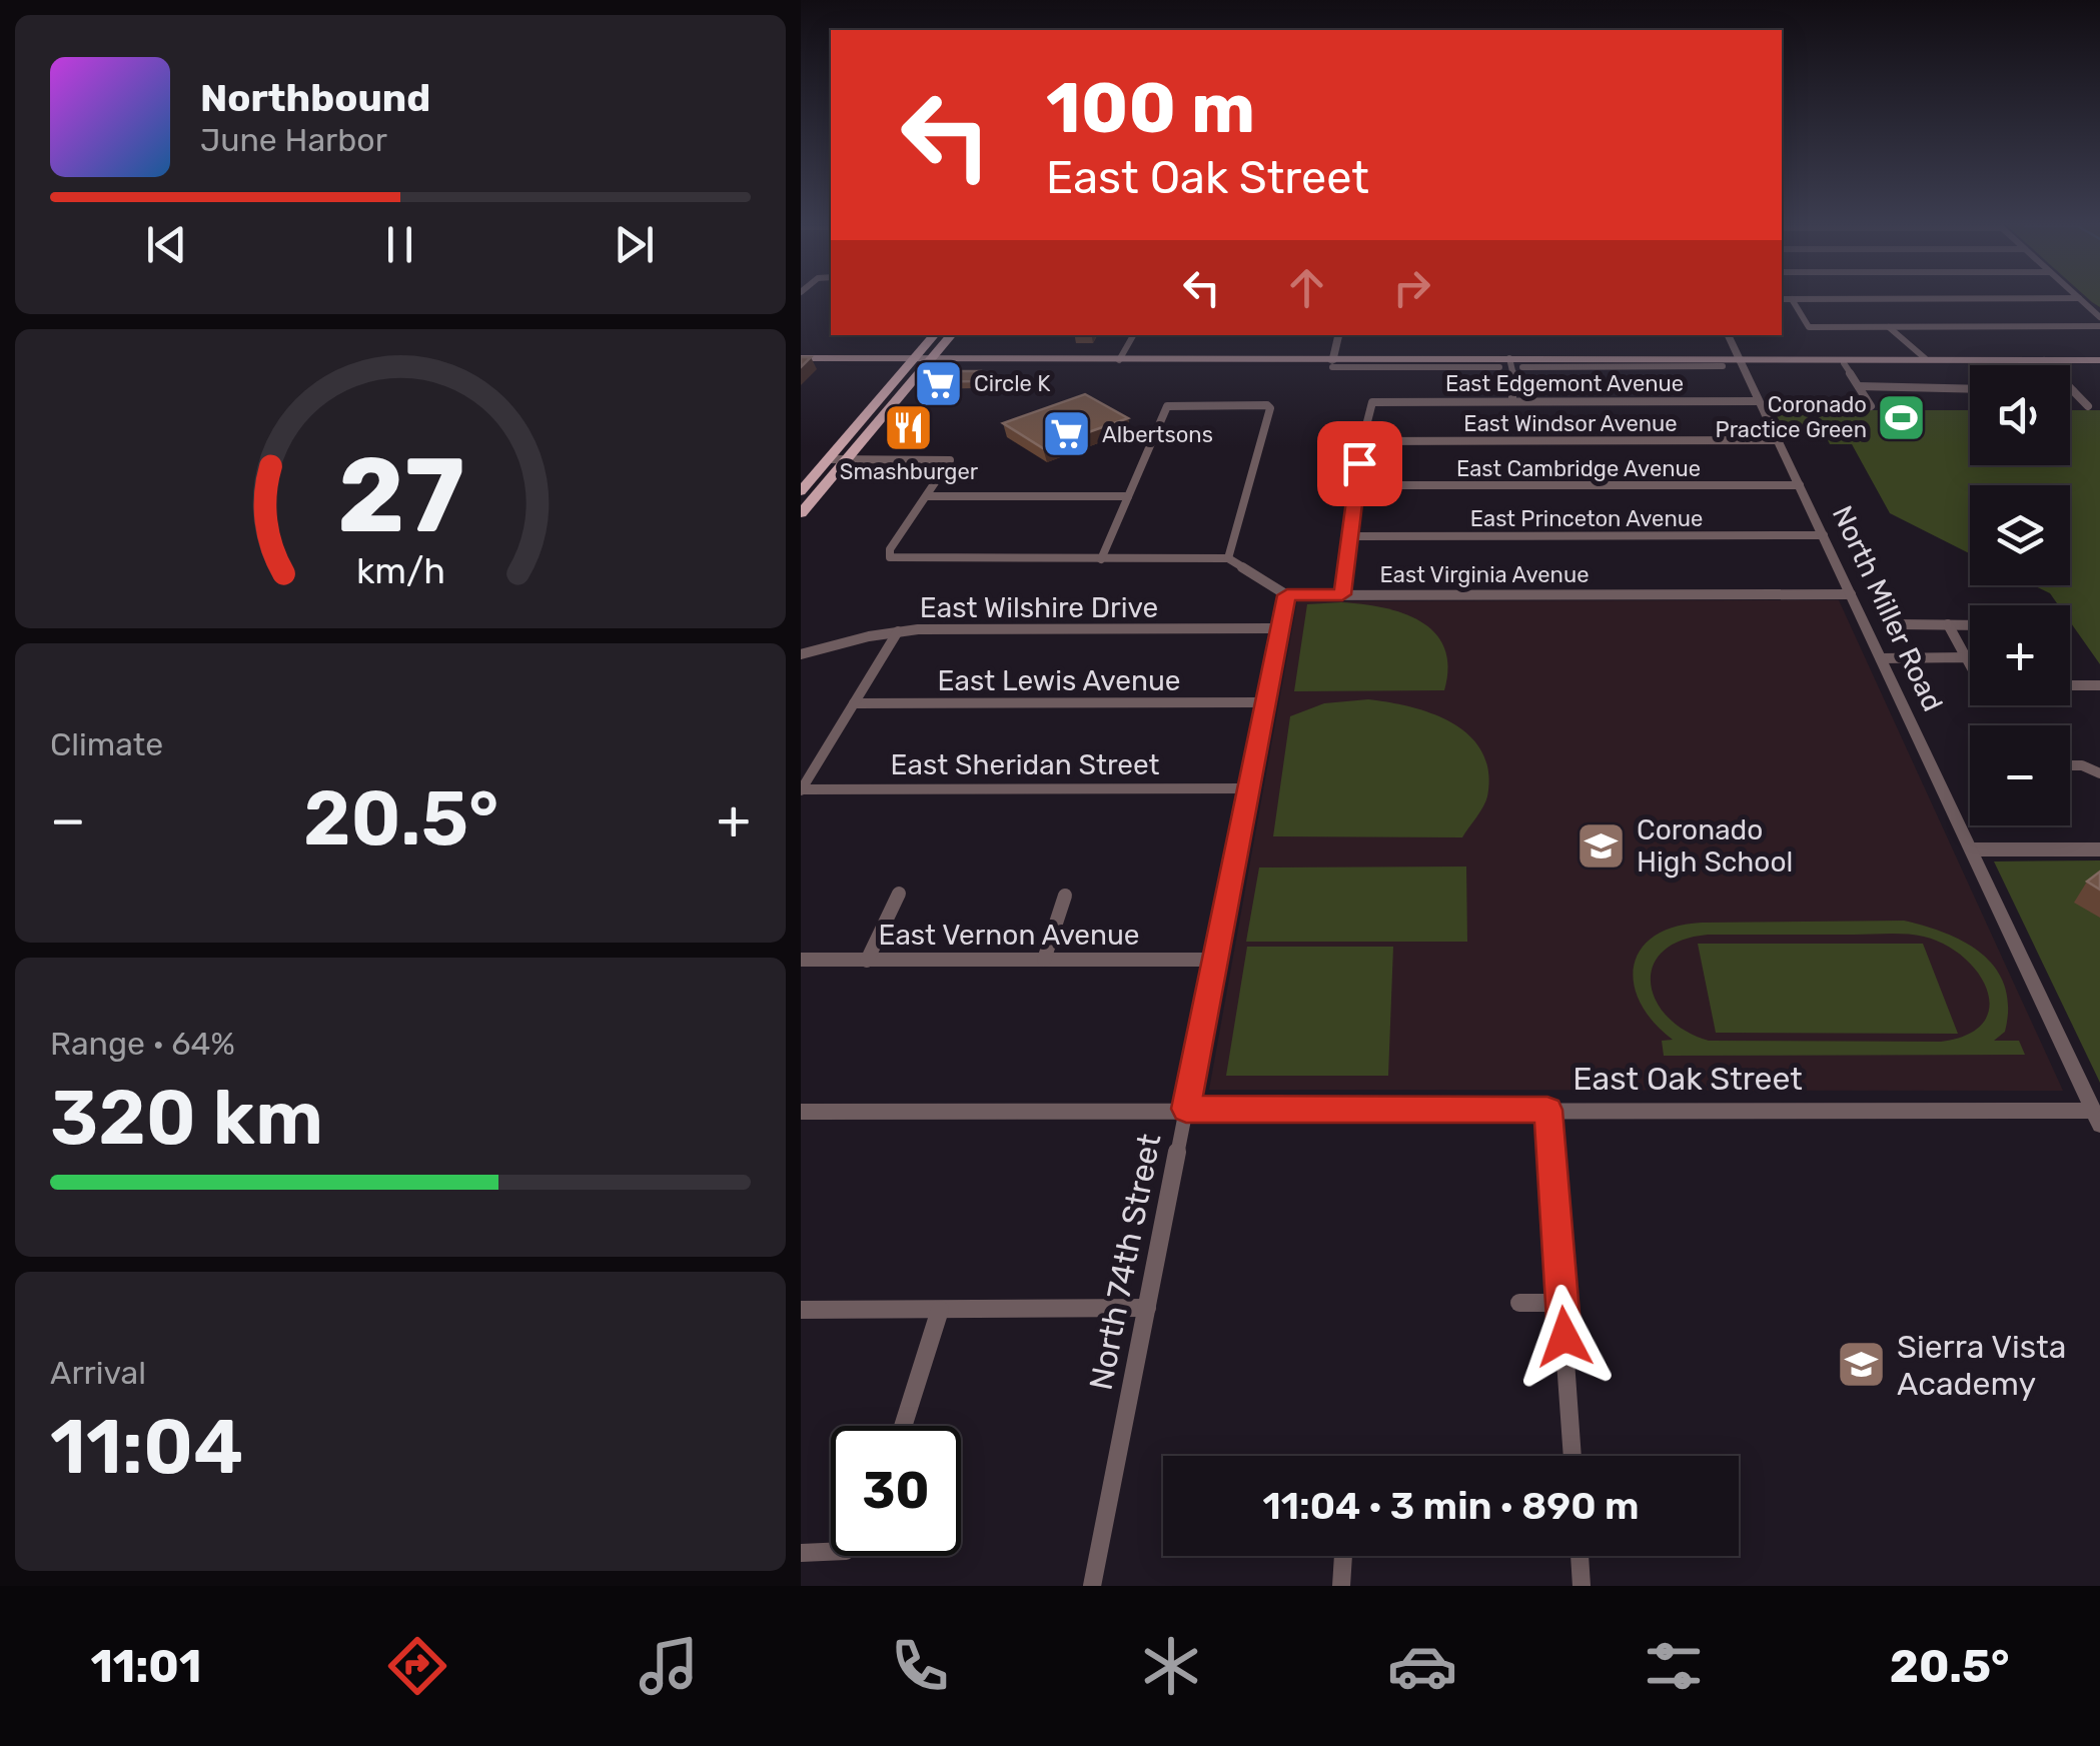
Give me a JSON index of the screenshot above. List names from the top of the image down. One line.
{"streets":{"street":["East Edgemont Avenue","East Windsor Avenue","East Cambridge Avenue","East Princeton Avenue","East Virginia Avenue","East Wilshire Drive","North Miller Road","East Lewis Avenue","East Sheridan Street","East Vernon Avenue","East Oak Street","North 74th Street"]},"crossings":[["East Edgemont Avenue","East Windsor Avenue"],["East Edgemont Avenue","North Miller Road"],["East Windsor Avenue","North Miller Road"],["East Cambridge Avenue","North Miller Road"],["East Princeton Avenue","North Miller Road"],["East Virginia Avenue","North Miller Road"],["East Virginia Avenue","North 74th Street"],["East Wilshire Drive","North 74th Street"],["North Miller Road","East Oak Street"],["East Lewis Avenue","North 74th Street"],["East Sheridan Street","North 74th Street"],["East Vernon Avenue","North 74th Street"],["East Oak Street","North 74th Street"]],"places":{"supermarket":["Circle K","Albertsons"],"sports":["Coronado Practice Green"],"restaurant":["Smashburger"],"school or university":["Coronado High School","Sierra Vista Academy"]},"page":{"turn":["100 m","East Oak Street"],"song":["Northbound","June Harbor"],"map_buttons":["+","−"],"tile":["Climate",["Range · 64%","320 km"],["Arrival","11:04"]],"heat":["−","20.5°","+"],"limit":"30","trip":"11:04 · 3 min · 890 m","tabs":["11:01","20.5°"],"gauge":["27","km/h"]}}
